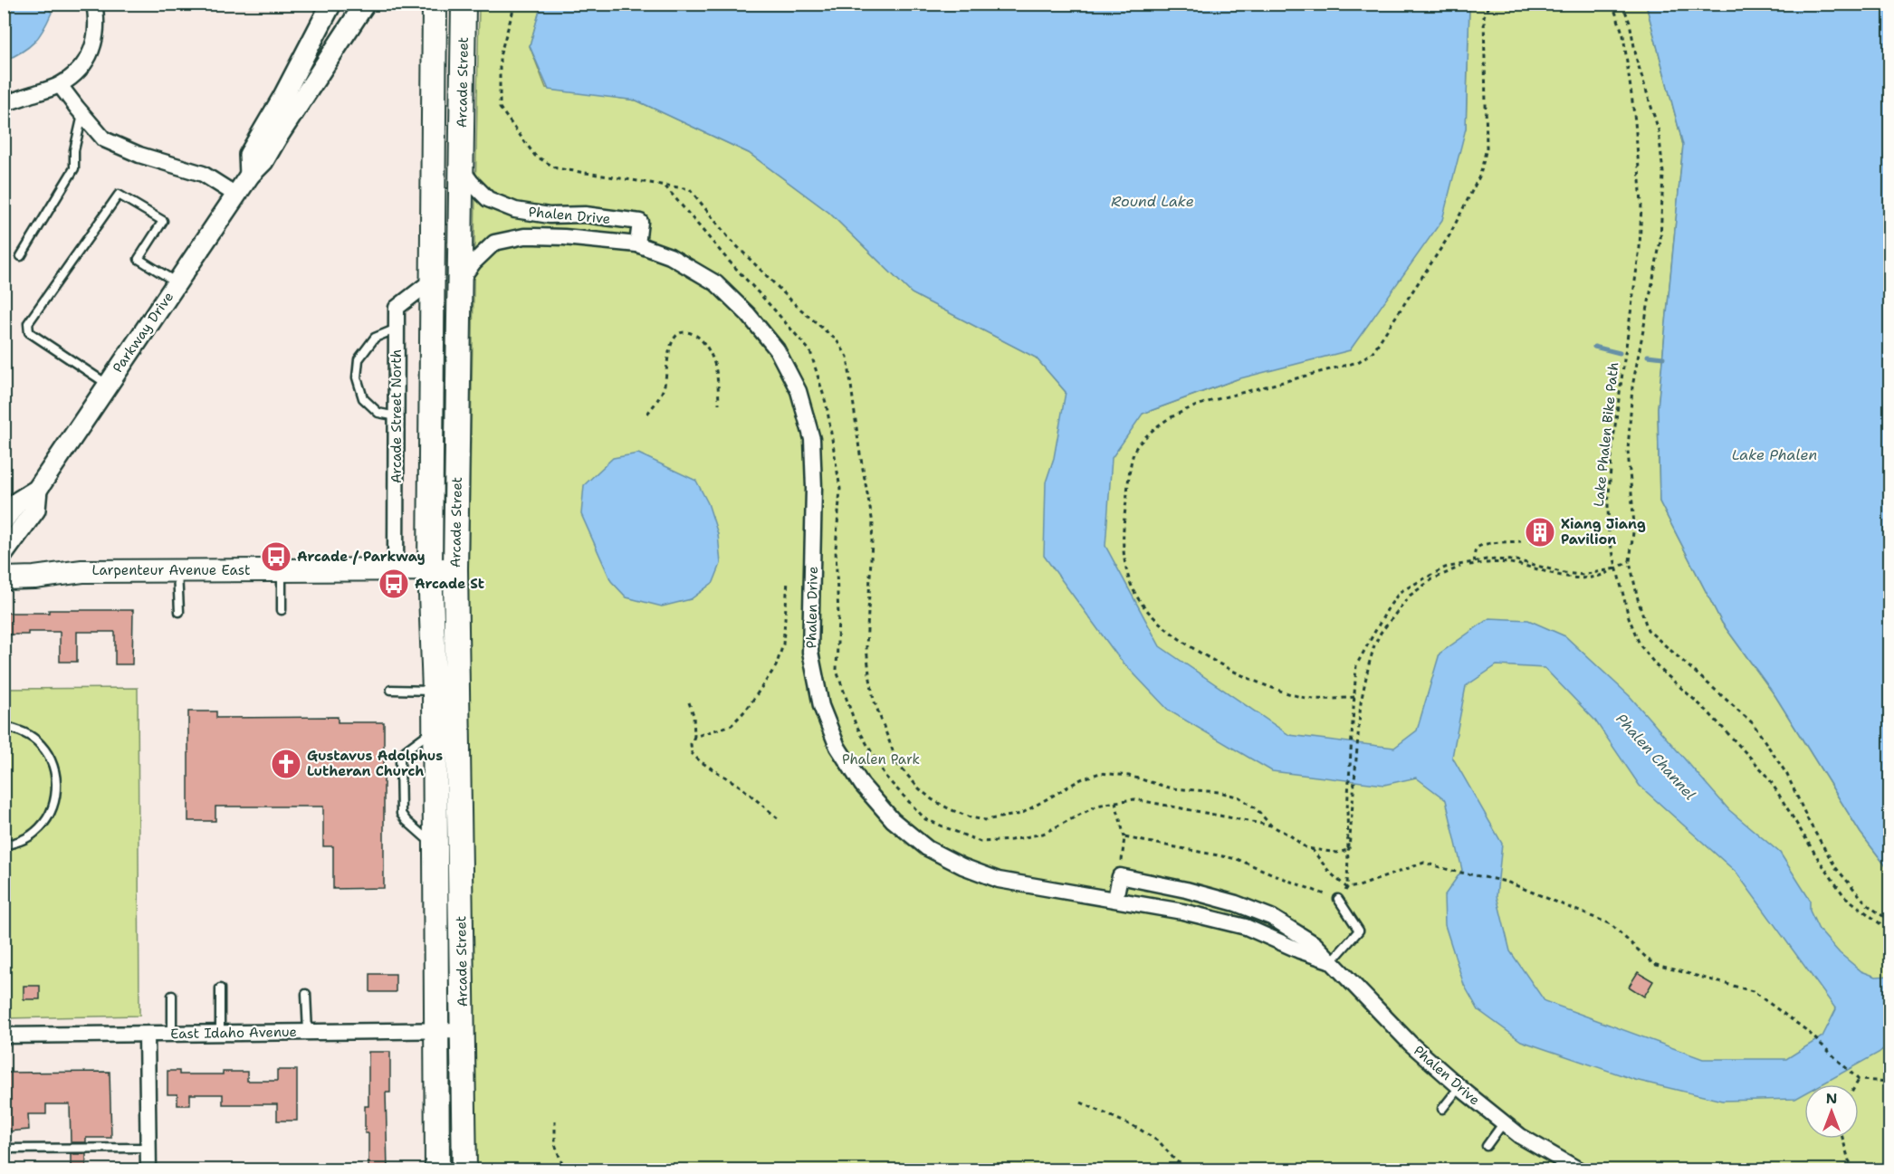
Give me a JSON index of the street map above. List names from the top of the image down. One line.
{"streets":{"main road":["Arcade Street","Larpenteur Avenue East"],"street":["Phalen Drive","Parkway Drive","Arcade Street North","East Idaho Avenue"],"path":["Lake Phalen Bike Path"]},"crossings":[["Arcade Street","Phalen Drive"],["Arcade Street","Arcade Street North"],["Arcade Street","Larpenteur Avenue East"],["Arcade Street","East Idaho Avenue"],["Arcade Street North","Larpenteur Avenue East"]],"water":["Round Lake","Lake Phalen","Phalen Channel"],"parks":["Phalen Park"],"places":{"building":["Xiang Jiang Pavilion"],"bus stop":["Arcade / Parkway","Arcade St"],"church":["Gustavus Adolphus Lutheran Church"]},"north":"top"}
